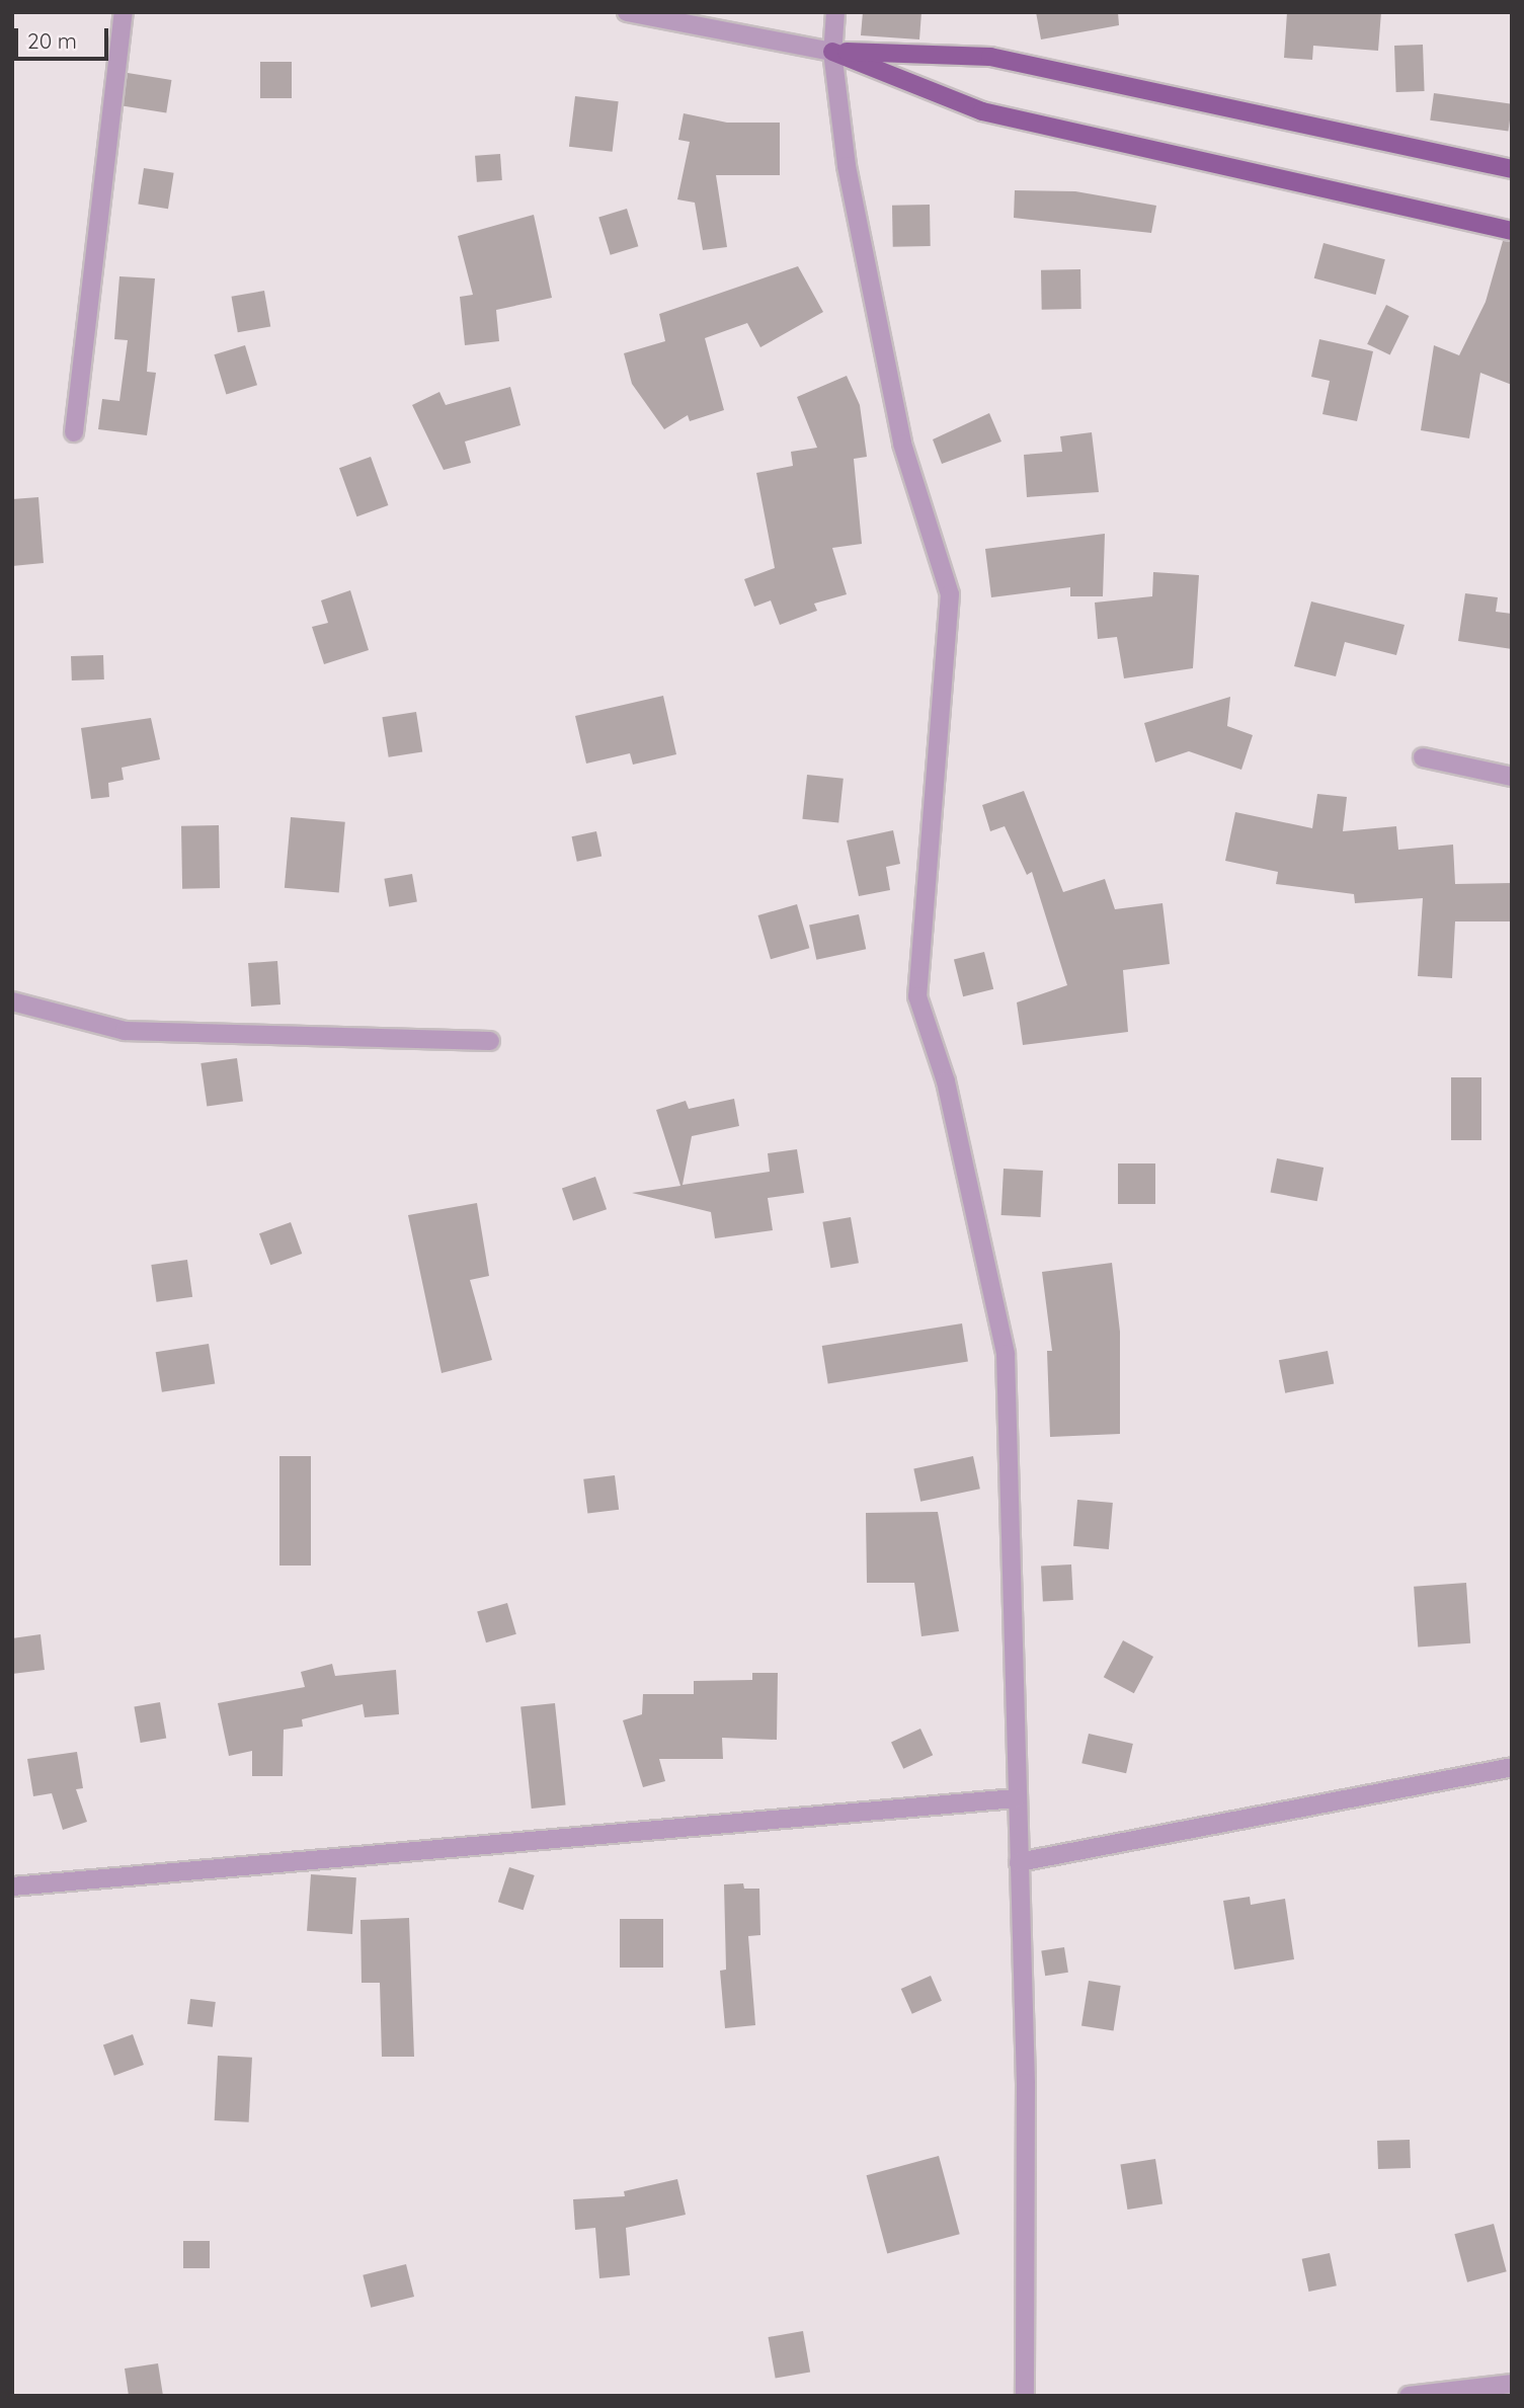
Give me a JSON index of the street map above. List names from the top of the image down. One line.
{"scale_bar":"20 m"}
